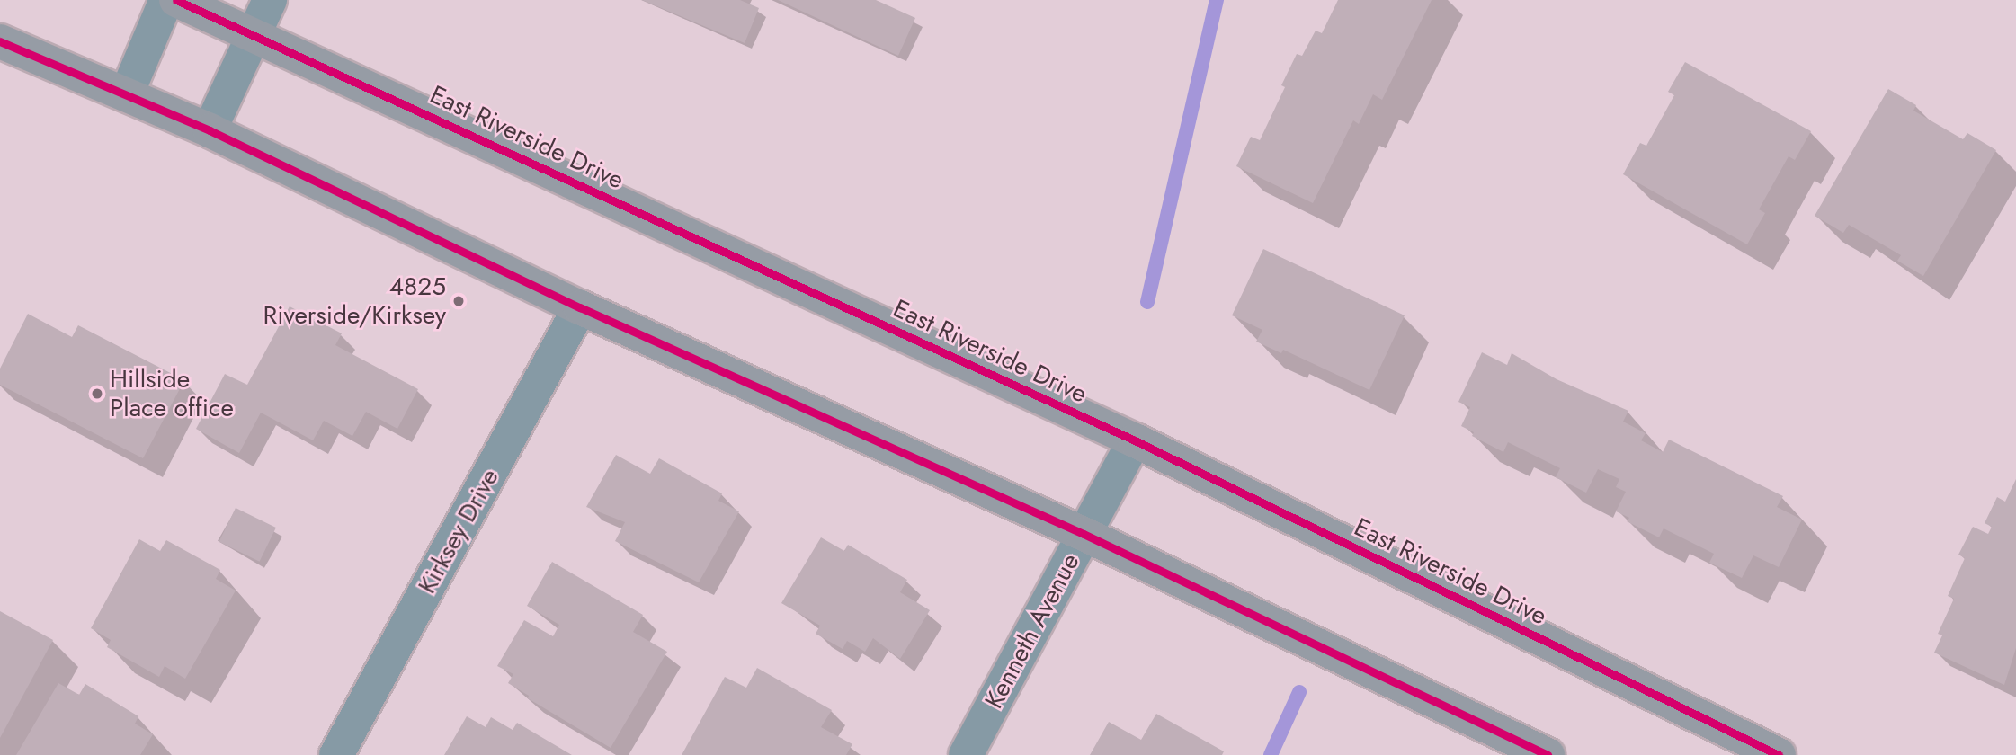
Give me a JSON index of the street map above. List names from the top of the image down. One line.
{"streets":{"main road":["East Riverside Drive"],"street":["Kirksey Drive","Kenneth Avenue"]},"crossings":[["East Riverside Drive","Kenneth Avenue"]],"places":["4825 Riverside/Kirksey","Hillside Place office"]}
